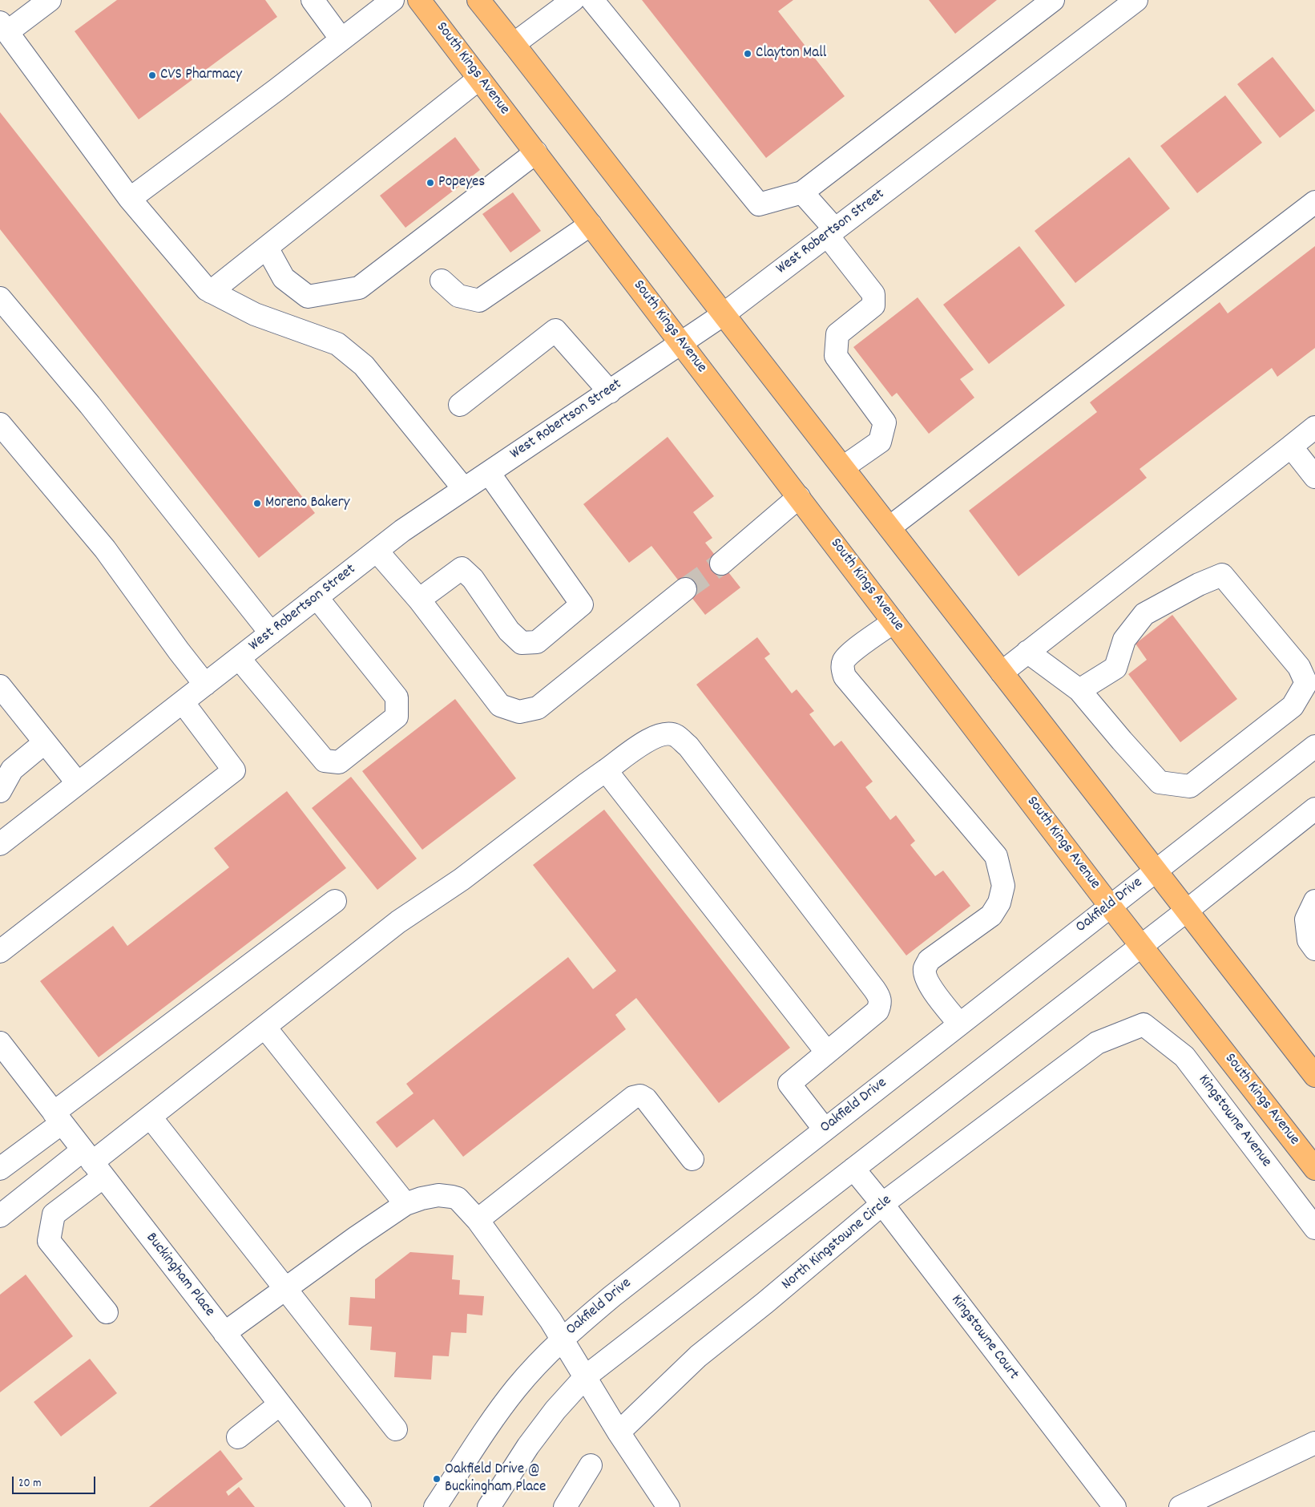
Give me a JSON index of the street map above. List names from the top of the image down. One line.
{"streets":{"main road":["South Kings Avenue"],"street":["West Robertson Street","Oakfield Drive","Kingstowne Avenue","North Kingstowne Circle","Buckingham Place","Kingstowne Court"]},"crossings":[["South Kings Avenue","West Robertson Street"],["South Kings Avenue","Oakfield Drive"],["Kingstowne Avenue","North Kingstowne Circle"],["North Kingstowne Circle","Kingstowne Court"]],"places":["Clayton Mall","CVS Pharmacy","Popeyes","Moreno Bakery","Oakfield Drive @ Buckingham Place"],"scale_bar":"20 m"}
